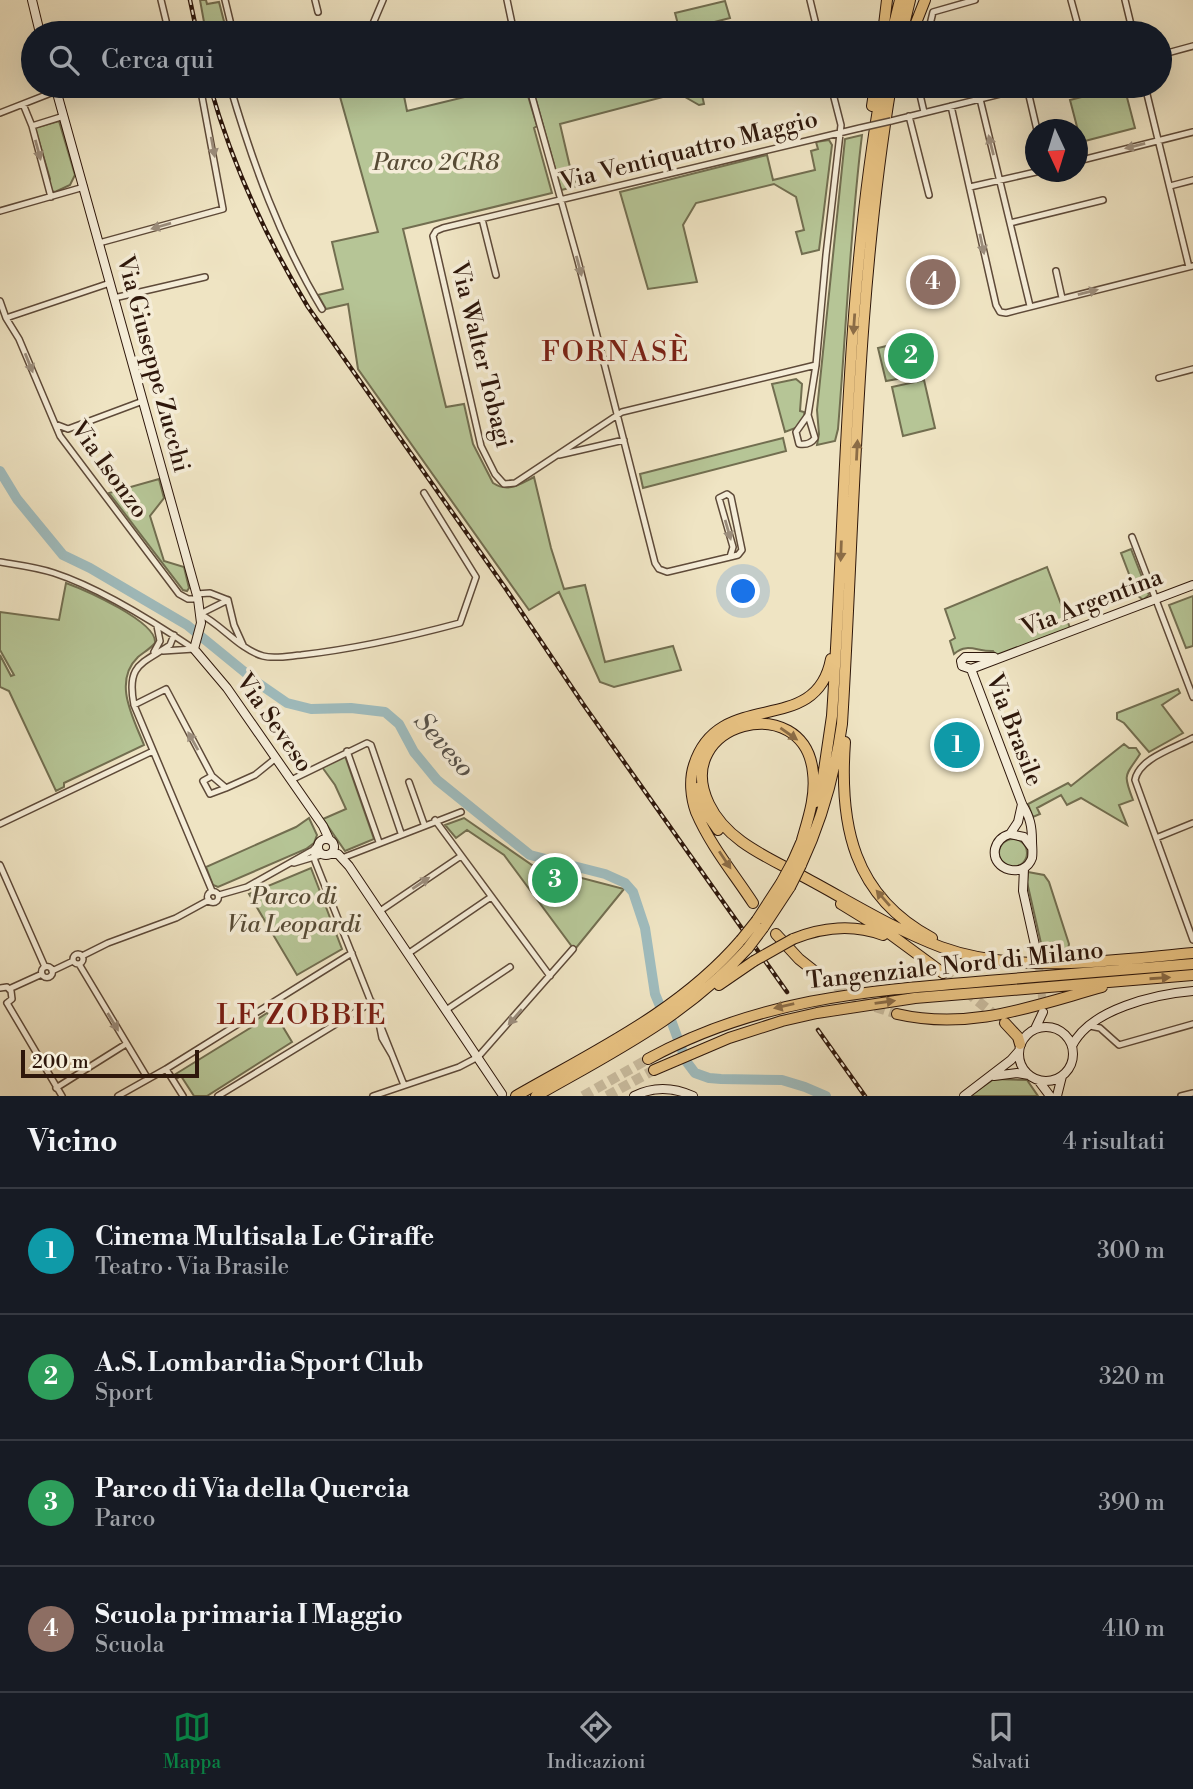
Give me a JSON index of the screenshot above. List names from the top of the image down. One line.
{"streets":{"highway":["Tangenziale Nord di Milano"],"street":["Via Ventiquattro Maggio","Via Walter Tobagi","Via Giuseppe Zucchi","Via Isonzo","Via Argentina","Via Seveso","Via Brasile"]},"crossings":[["Via Ventiquattro Maggio","Via Walter Tobagi"],["Via Giuseppe Zucchi","Via Isonzo"],["Via Giuseppe Zucchi","Via Seveso"],["Via Argentina","Via Brasile"]],"districts":["FORNASÈ","LE ZOBBIE"],"water":["Seveso"],"parks":["Parco 2CR8","Parco di Via Leopardi"],"scale_bar":"200 m","north":"bottom","page":{"search":"Cerca qui","pins":["4","2","1","3"],"scale":"200 m","heading":["Vicino","4 risultati"],"list":[{"mark":"1","name":"Cinema Multisala Le Giraffe","note":"Teatro · Via Brasile","value":"300 m"},{"mark":"2","name":"A.S. Lombardia Sport Club","note":"Sport","value":"320 m"},{"mark":"3","name":"Parco di Via della Quercia","note":"Parco","value":"390 m"},{"mark":"4","name":"Scuola primaria I Maggio","note":"Scuola","value":"410 m"}],"nav":["Mappa","Indicazioni","Salvati"]}}
